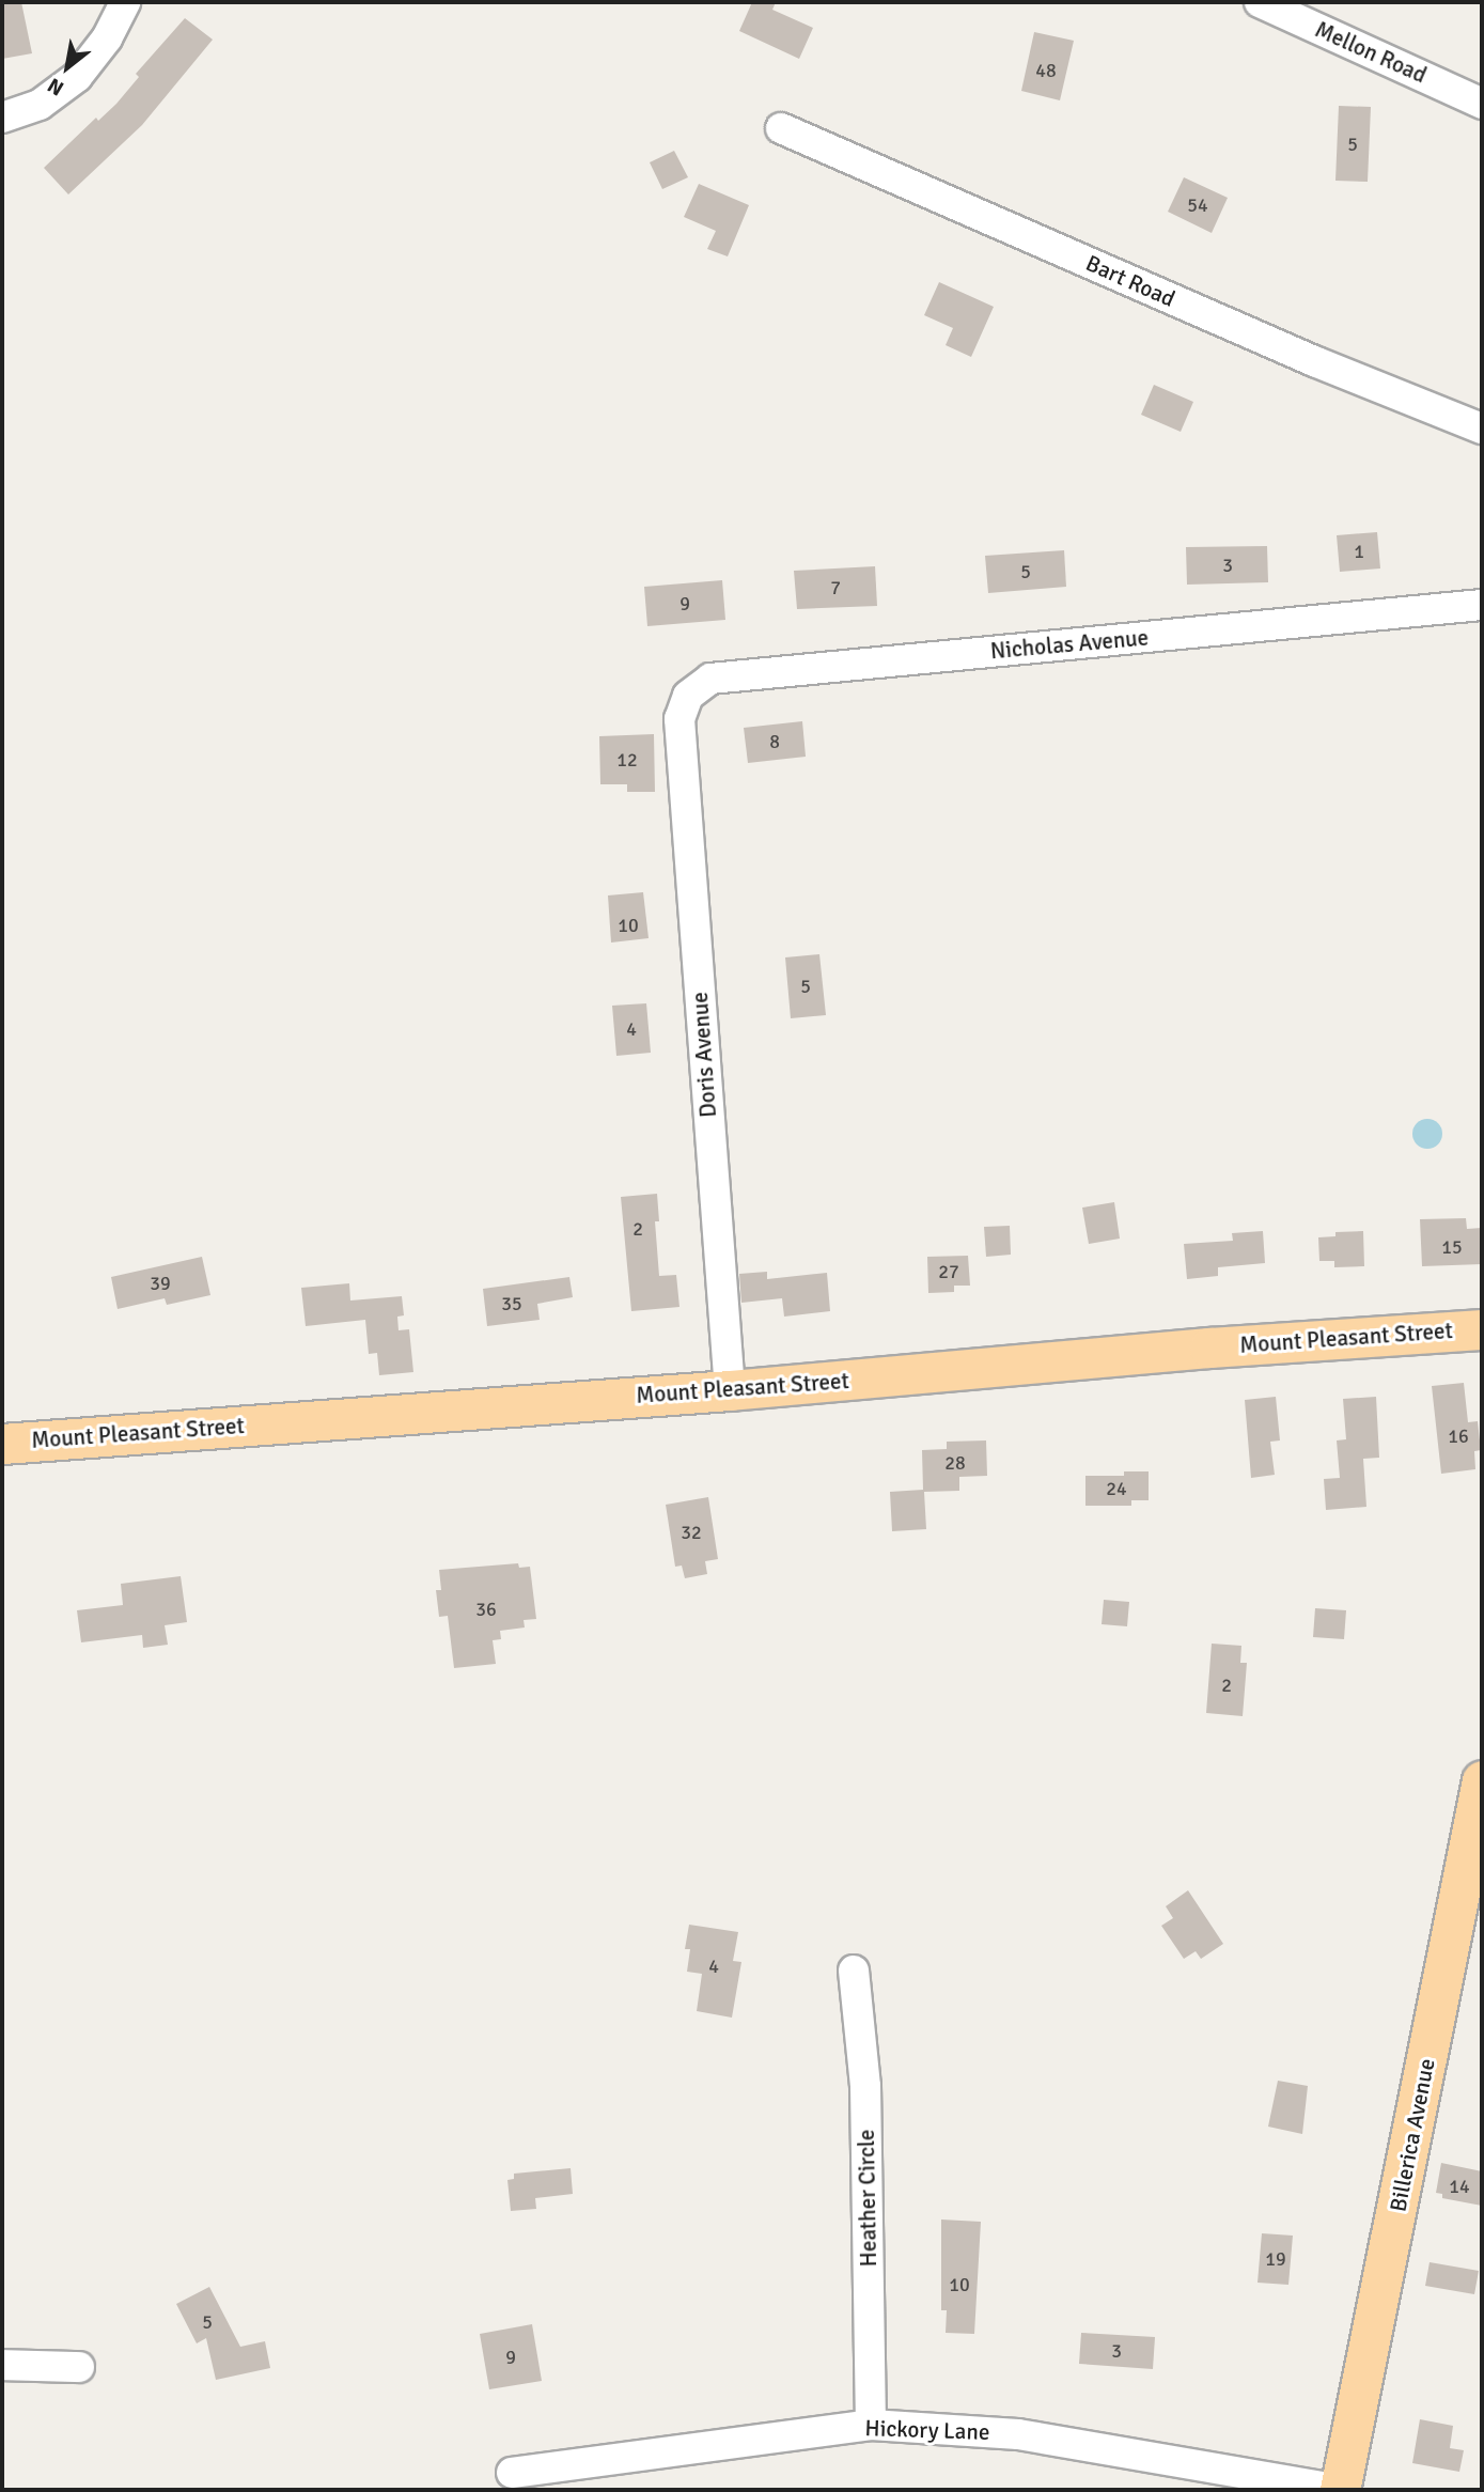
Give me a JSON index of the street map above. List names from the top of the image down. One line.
{"streets":{"main road":["Mount Pleasant Street","Billerica Avenue"],"street":["Mellon Road","Bart Road","Nicholas Avenue","Doris Avenue","Heather Circle","Hickory Lane"]},"crossings":[["Nicholas Avenue","Doris Avenue"],["Doris Avenue","Mount Pleasant Street"],["Billerica Avenue","Hickory Lane"],["Heather Circle","Hickory Lane"]],"house_numbers":["48","5","54","1","3","5","7","9","8","12","10","5","4","2","15","27","39","35","16","28","24","32","36","2","4","14","19","10","5","3","9"],"north":"bottom left"}
